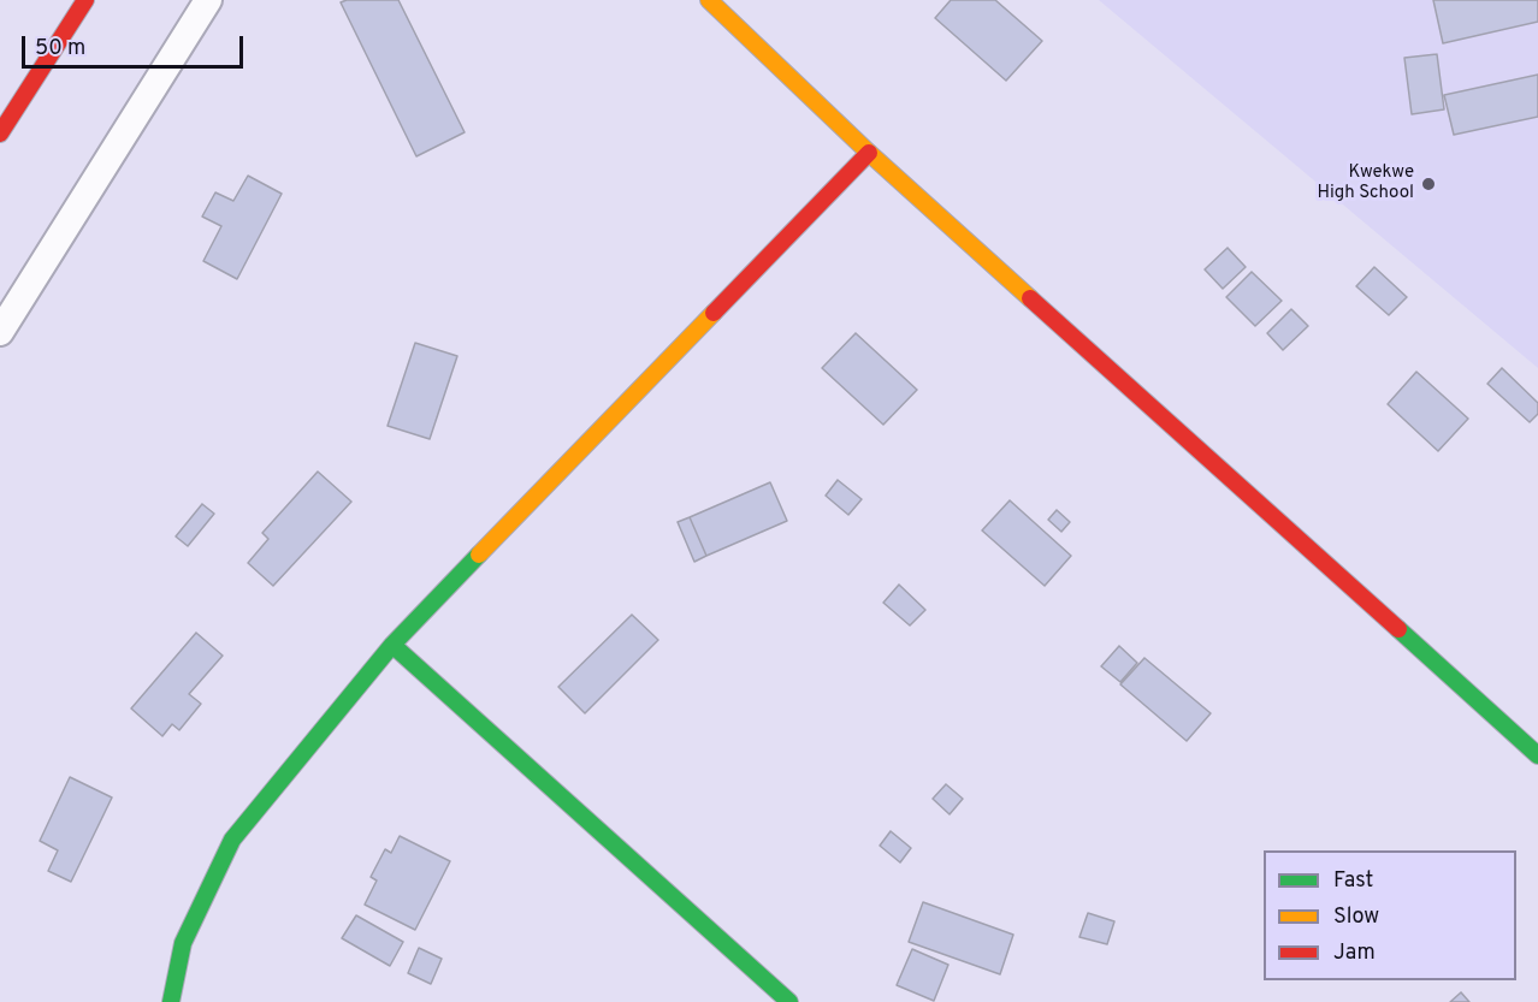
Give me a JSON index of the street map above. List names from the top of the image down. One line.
{"places":["Kwekwe High School"],"legend":["Fast","Slow","Jam"],"scale_bar":"50 m"}
